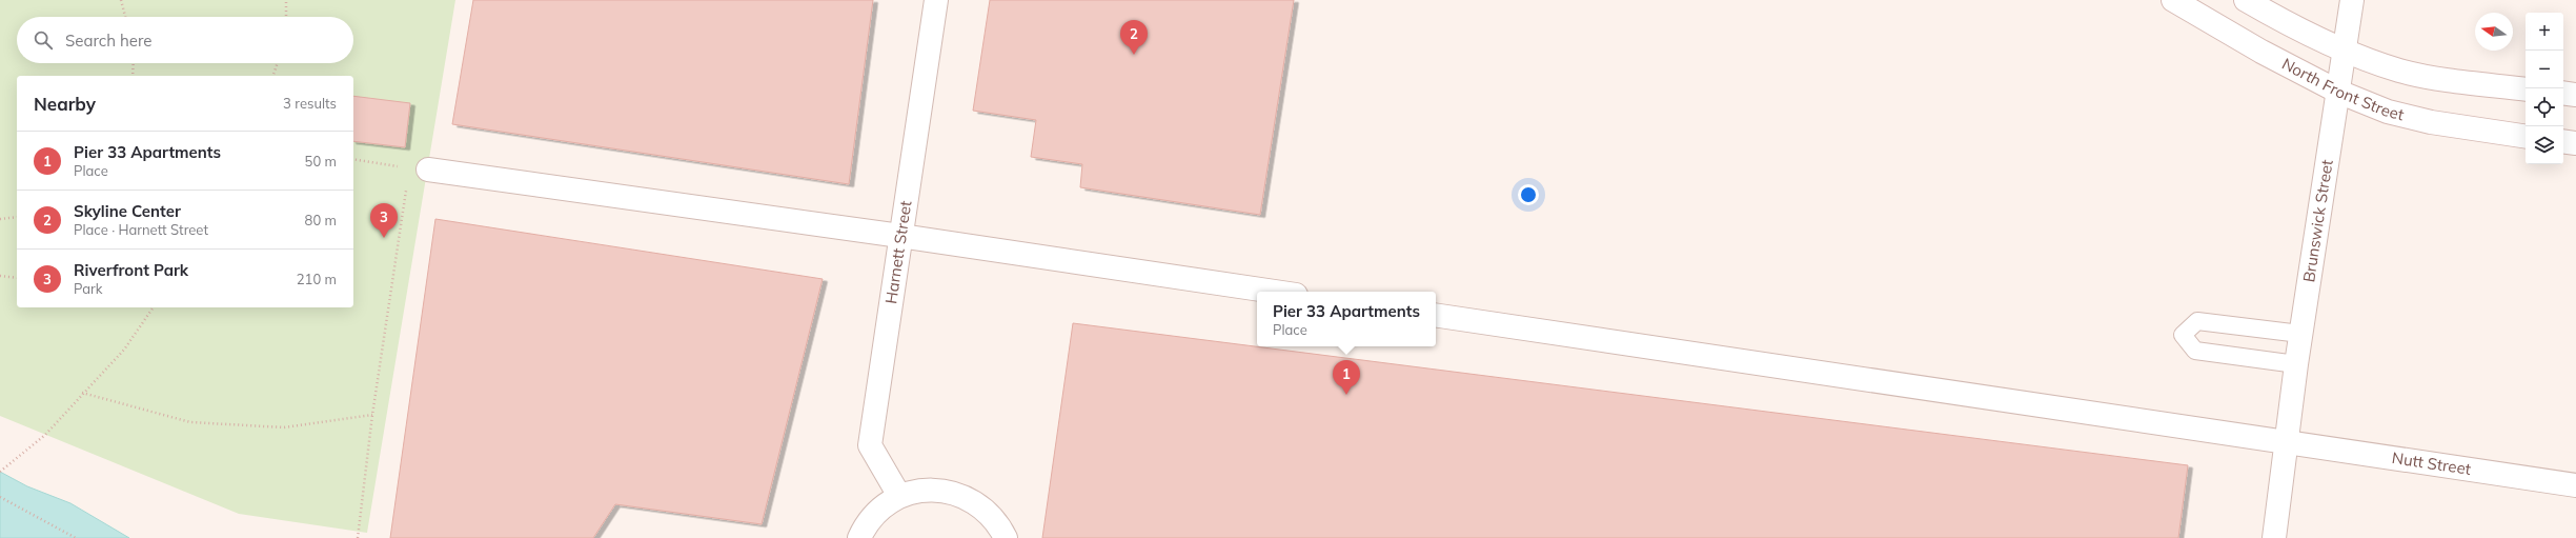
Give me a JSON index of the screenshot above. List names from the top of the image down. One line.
{"streets":{"street":["North Front Street","Brunswick Street","Harnett Street","Nutt Street"]},"crossings":[["North Front Street","Brunswick Street"],["Brunswick Street","Nutt Street"]],"north":"left","page":{"map_buttons":["+","−"],"search":"Search here","pins":["2","3","1"],"heading":["Nearby","3 results"],"list":[{"mark":"1","name":"Pier 33 Apartments","note":"Place","value":"50 m"},{"mark":"2","name":"Skyline Center","note":"Place · Harnett Street","value":"80 m"},{"mark":"3","name":"Riverfront Park","note":"Park","value":"210 m"}],"popup":["Pier 33 Apartments","Place"]}}
